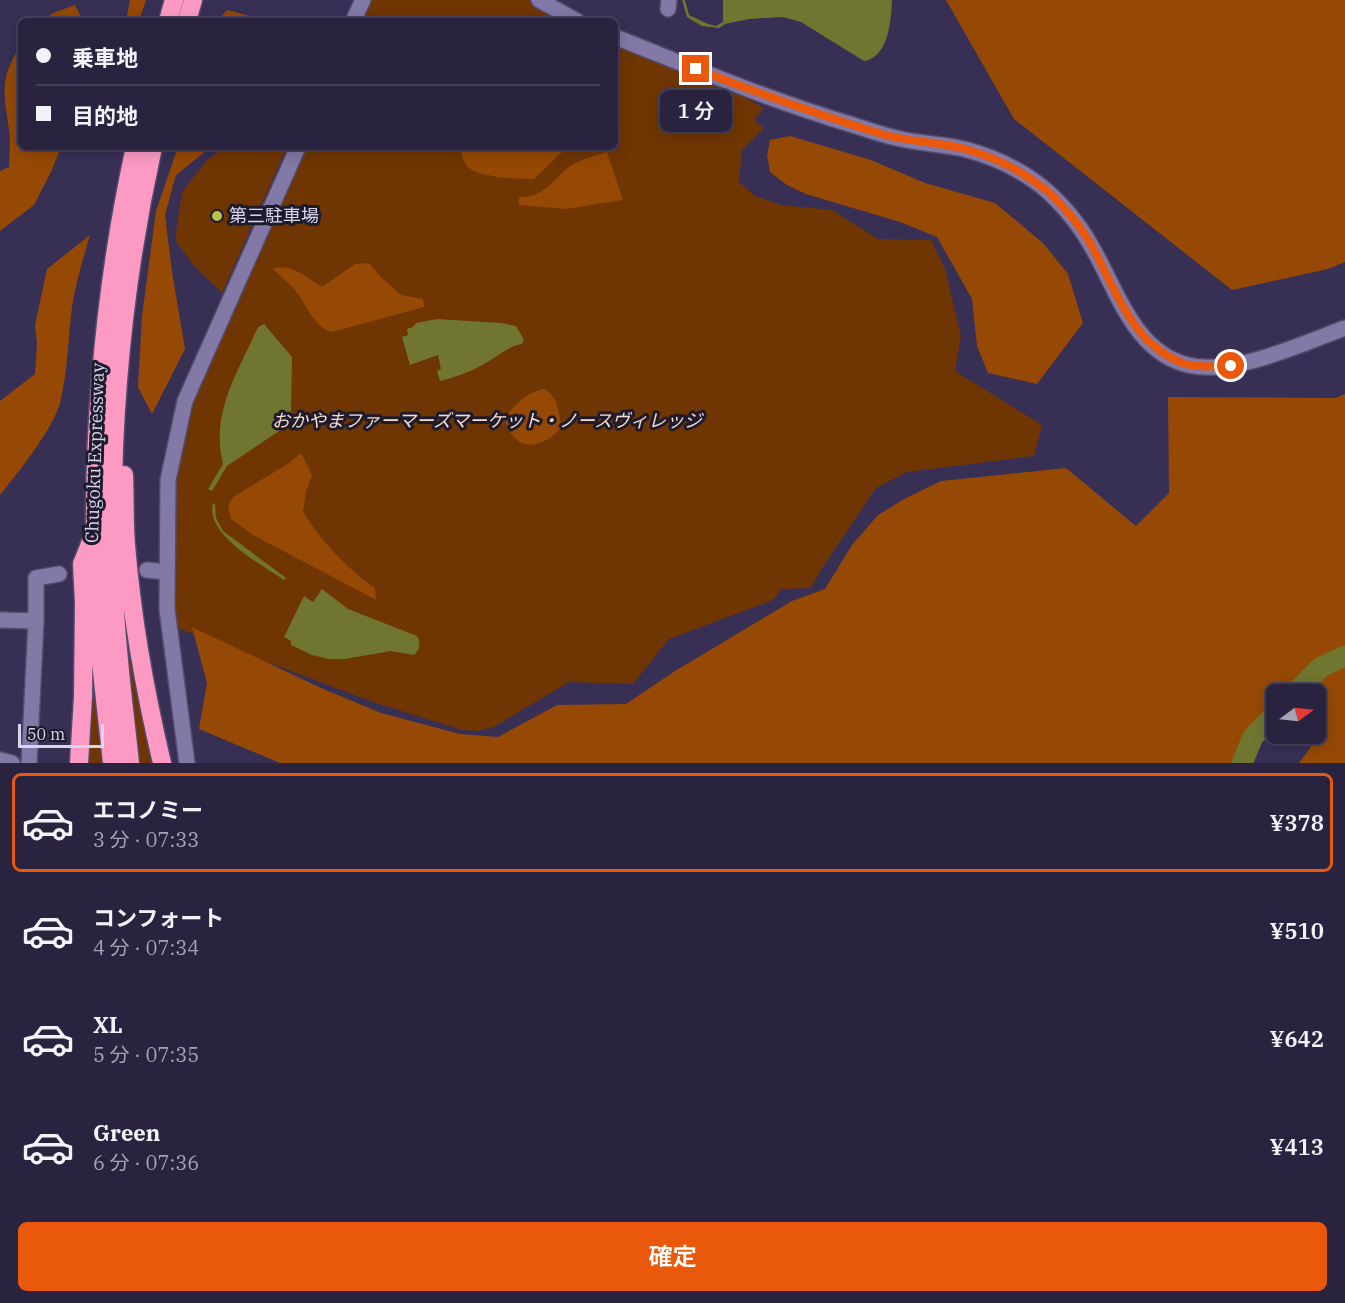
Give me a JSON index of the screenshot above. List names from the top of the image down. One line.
{"streets":{"highway":["Chugoku Expressway"]},"parks":["おかやまファーマーズマーケット・ノースヴィレッジ"],"places":["第三駐車場"],"scale_bar":"50 m","north":"right","page":{"banner":["乗車地","目的地"],"bubble":"1 分","scale":"50 m","list":[{"name":"エコノミー","note":"3 分 · 07:33","value":"¥378"},{"name":"コンフォート","note":"4 分 · 07:34","value":"¥510"},{"name":"XL","note":"5 分 · 07:35","value":"¥642"},{"name":"Green","note":"6 分 · 07:36","value":"¥413"}],"buttons":"確定"}}
